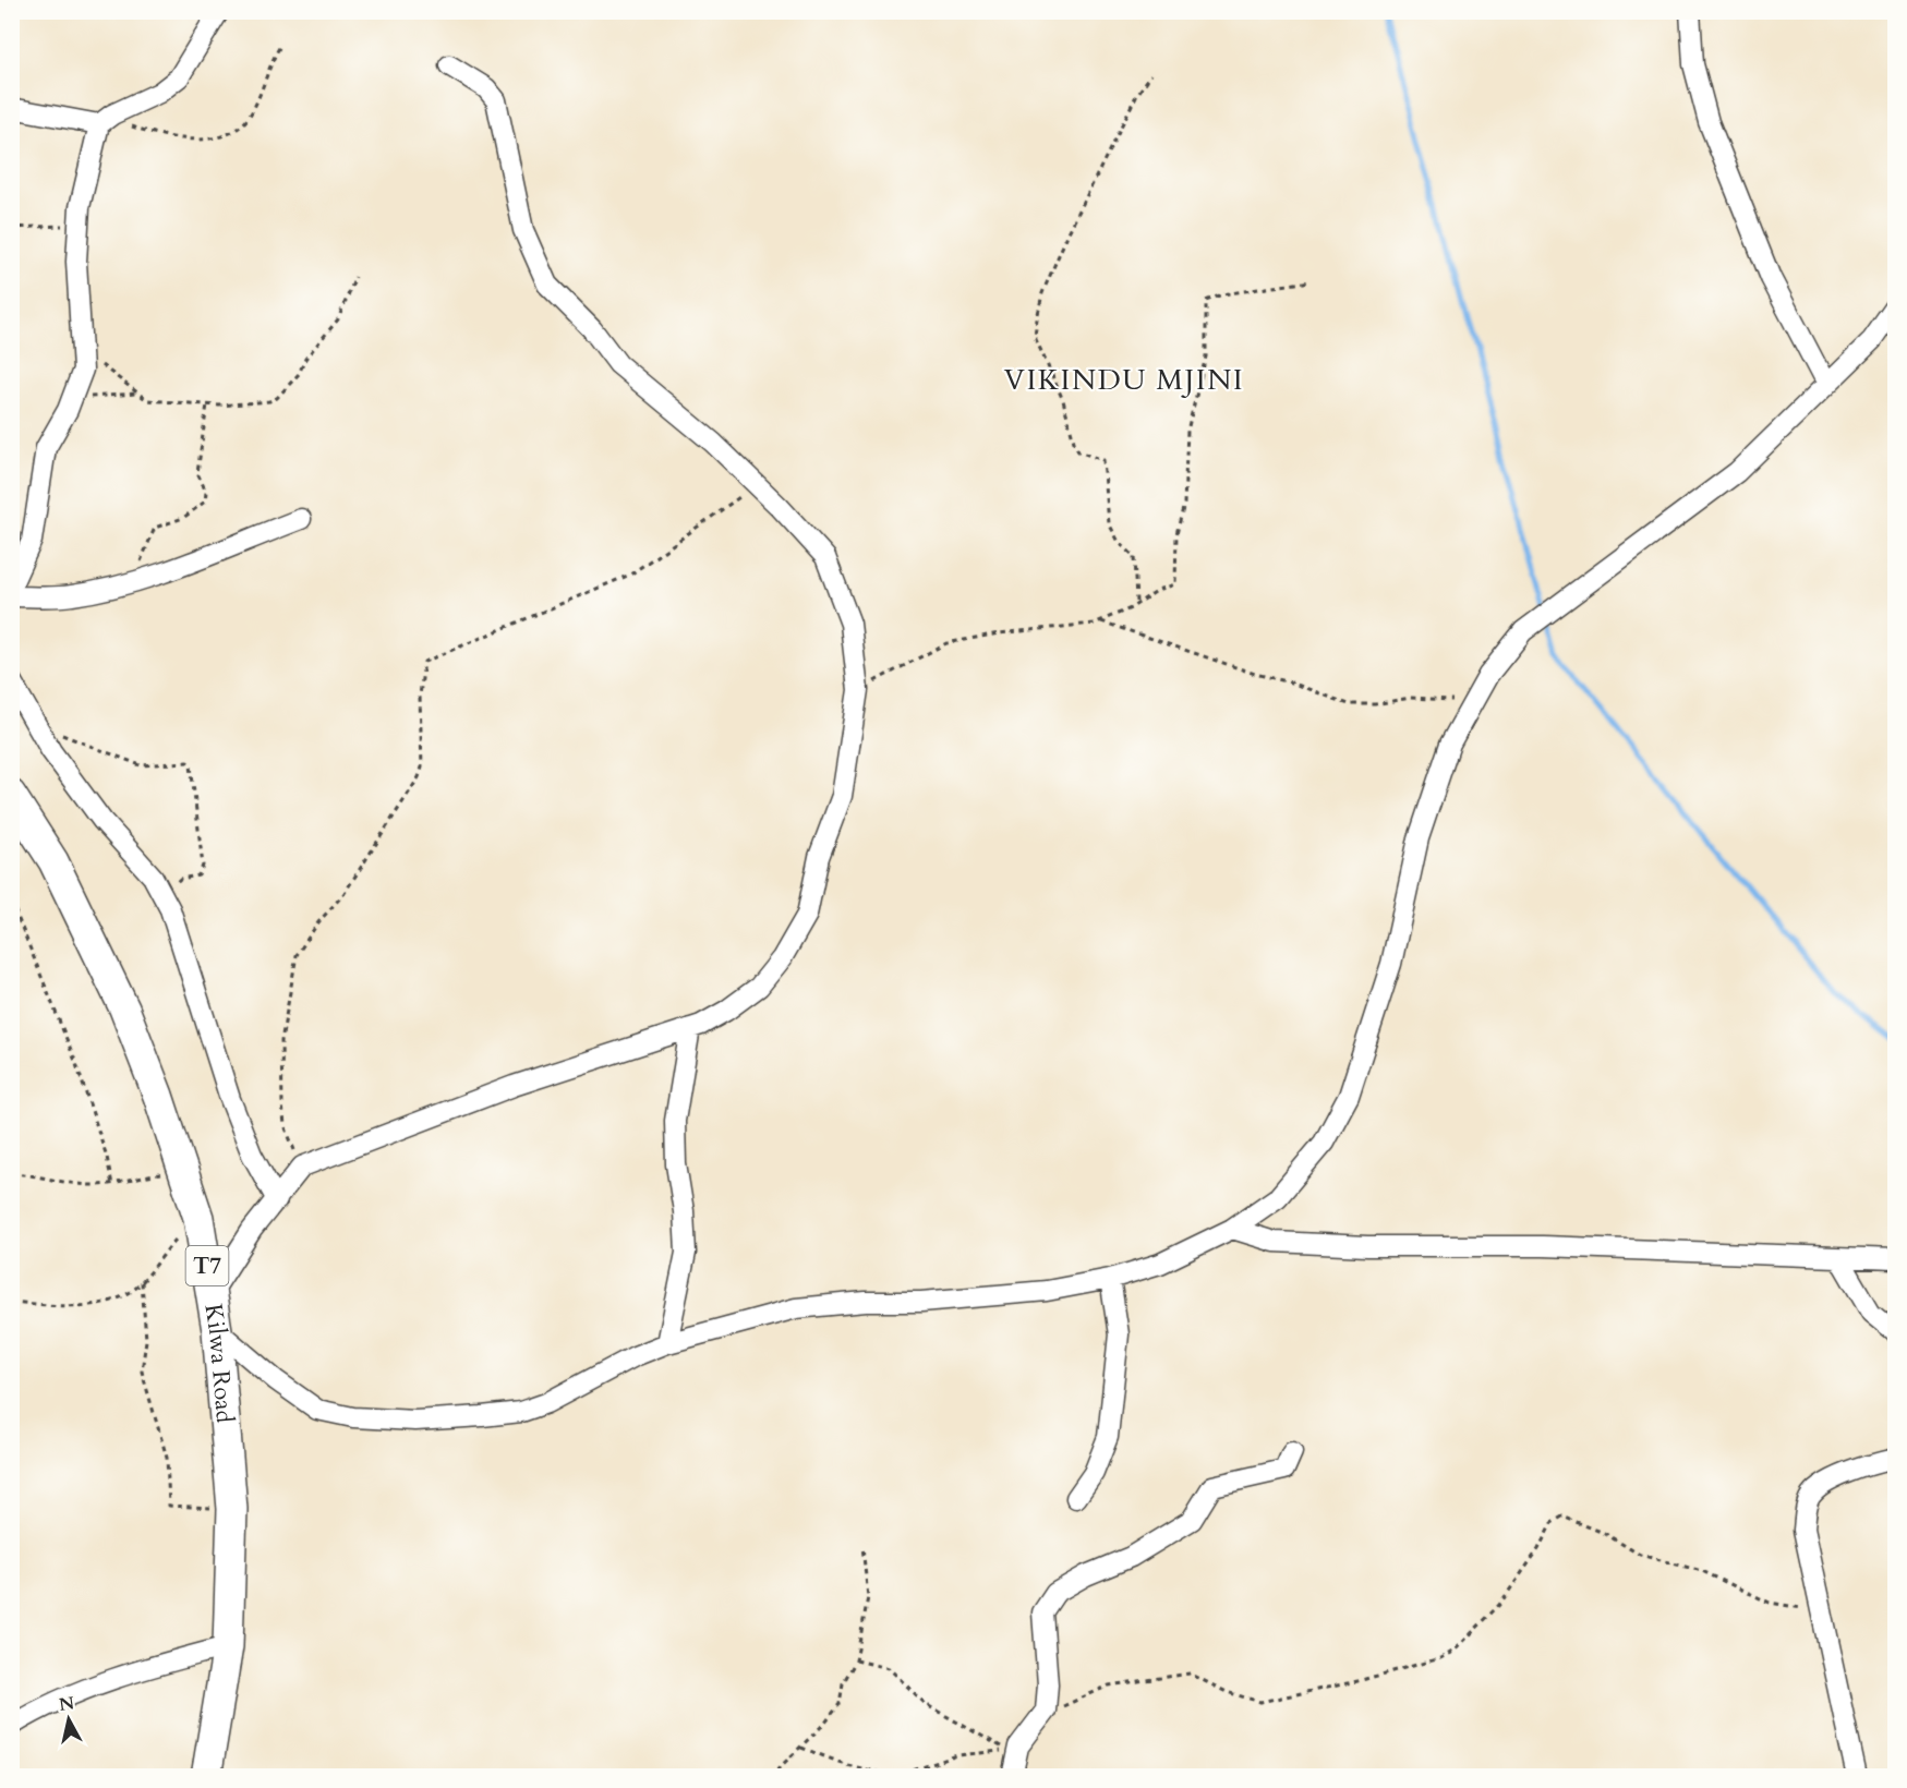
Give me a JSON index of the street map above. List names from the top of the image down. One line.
{"streets":{"highway":["T7","Kilwa Road"]},"districts":["VIKINDU MJINI"],"north":"top"}
